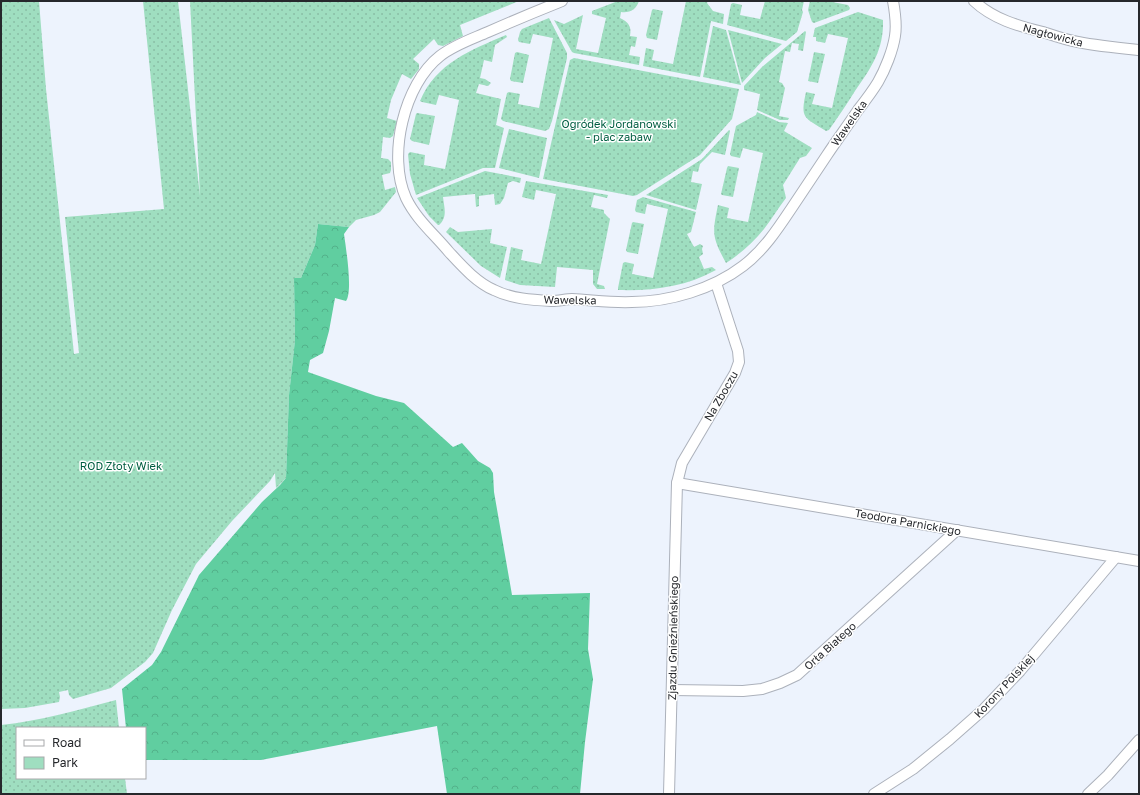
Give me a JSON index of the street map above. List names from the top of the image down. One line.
{"streets":{"street":["Nagłowicka","Wawelska","Na Zboczu","Teodora Parnickiego","Zjazdu Gnieźnieńskiego","Orła Białego","Korony Polskiej"]},"crossings":[["Wawelska","Na Zboczu"],["Na Zboczu","Teodora Parnickiego"],["Na Zboczu","Zjazdu Gnieźnieńskiego"],["Teodora Parnickiego","Zjazdu Gnieźnieńskiego"],["Teodora Parnickiego","Orła Białego"],["Teodora Parnickiego","Korony Polskiej"],["Zjazdu Gnieźnieńskiego","Orła Białego"]],"parks":["Ogródek Jordanowski - plac zabaw","ROD Złoty Wiek"],"legend":["Road","Park"]}
